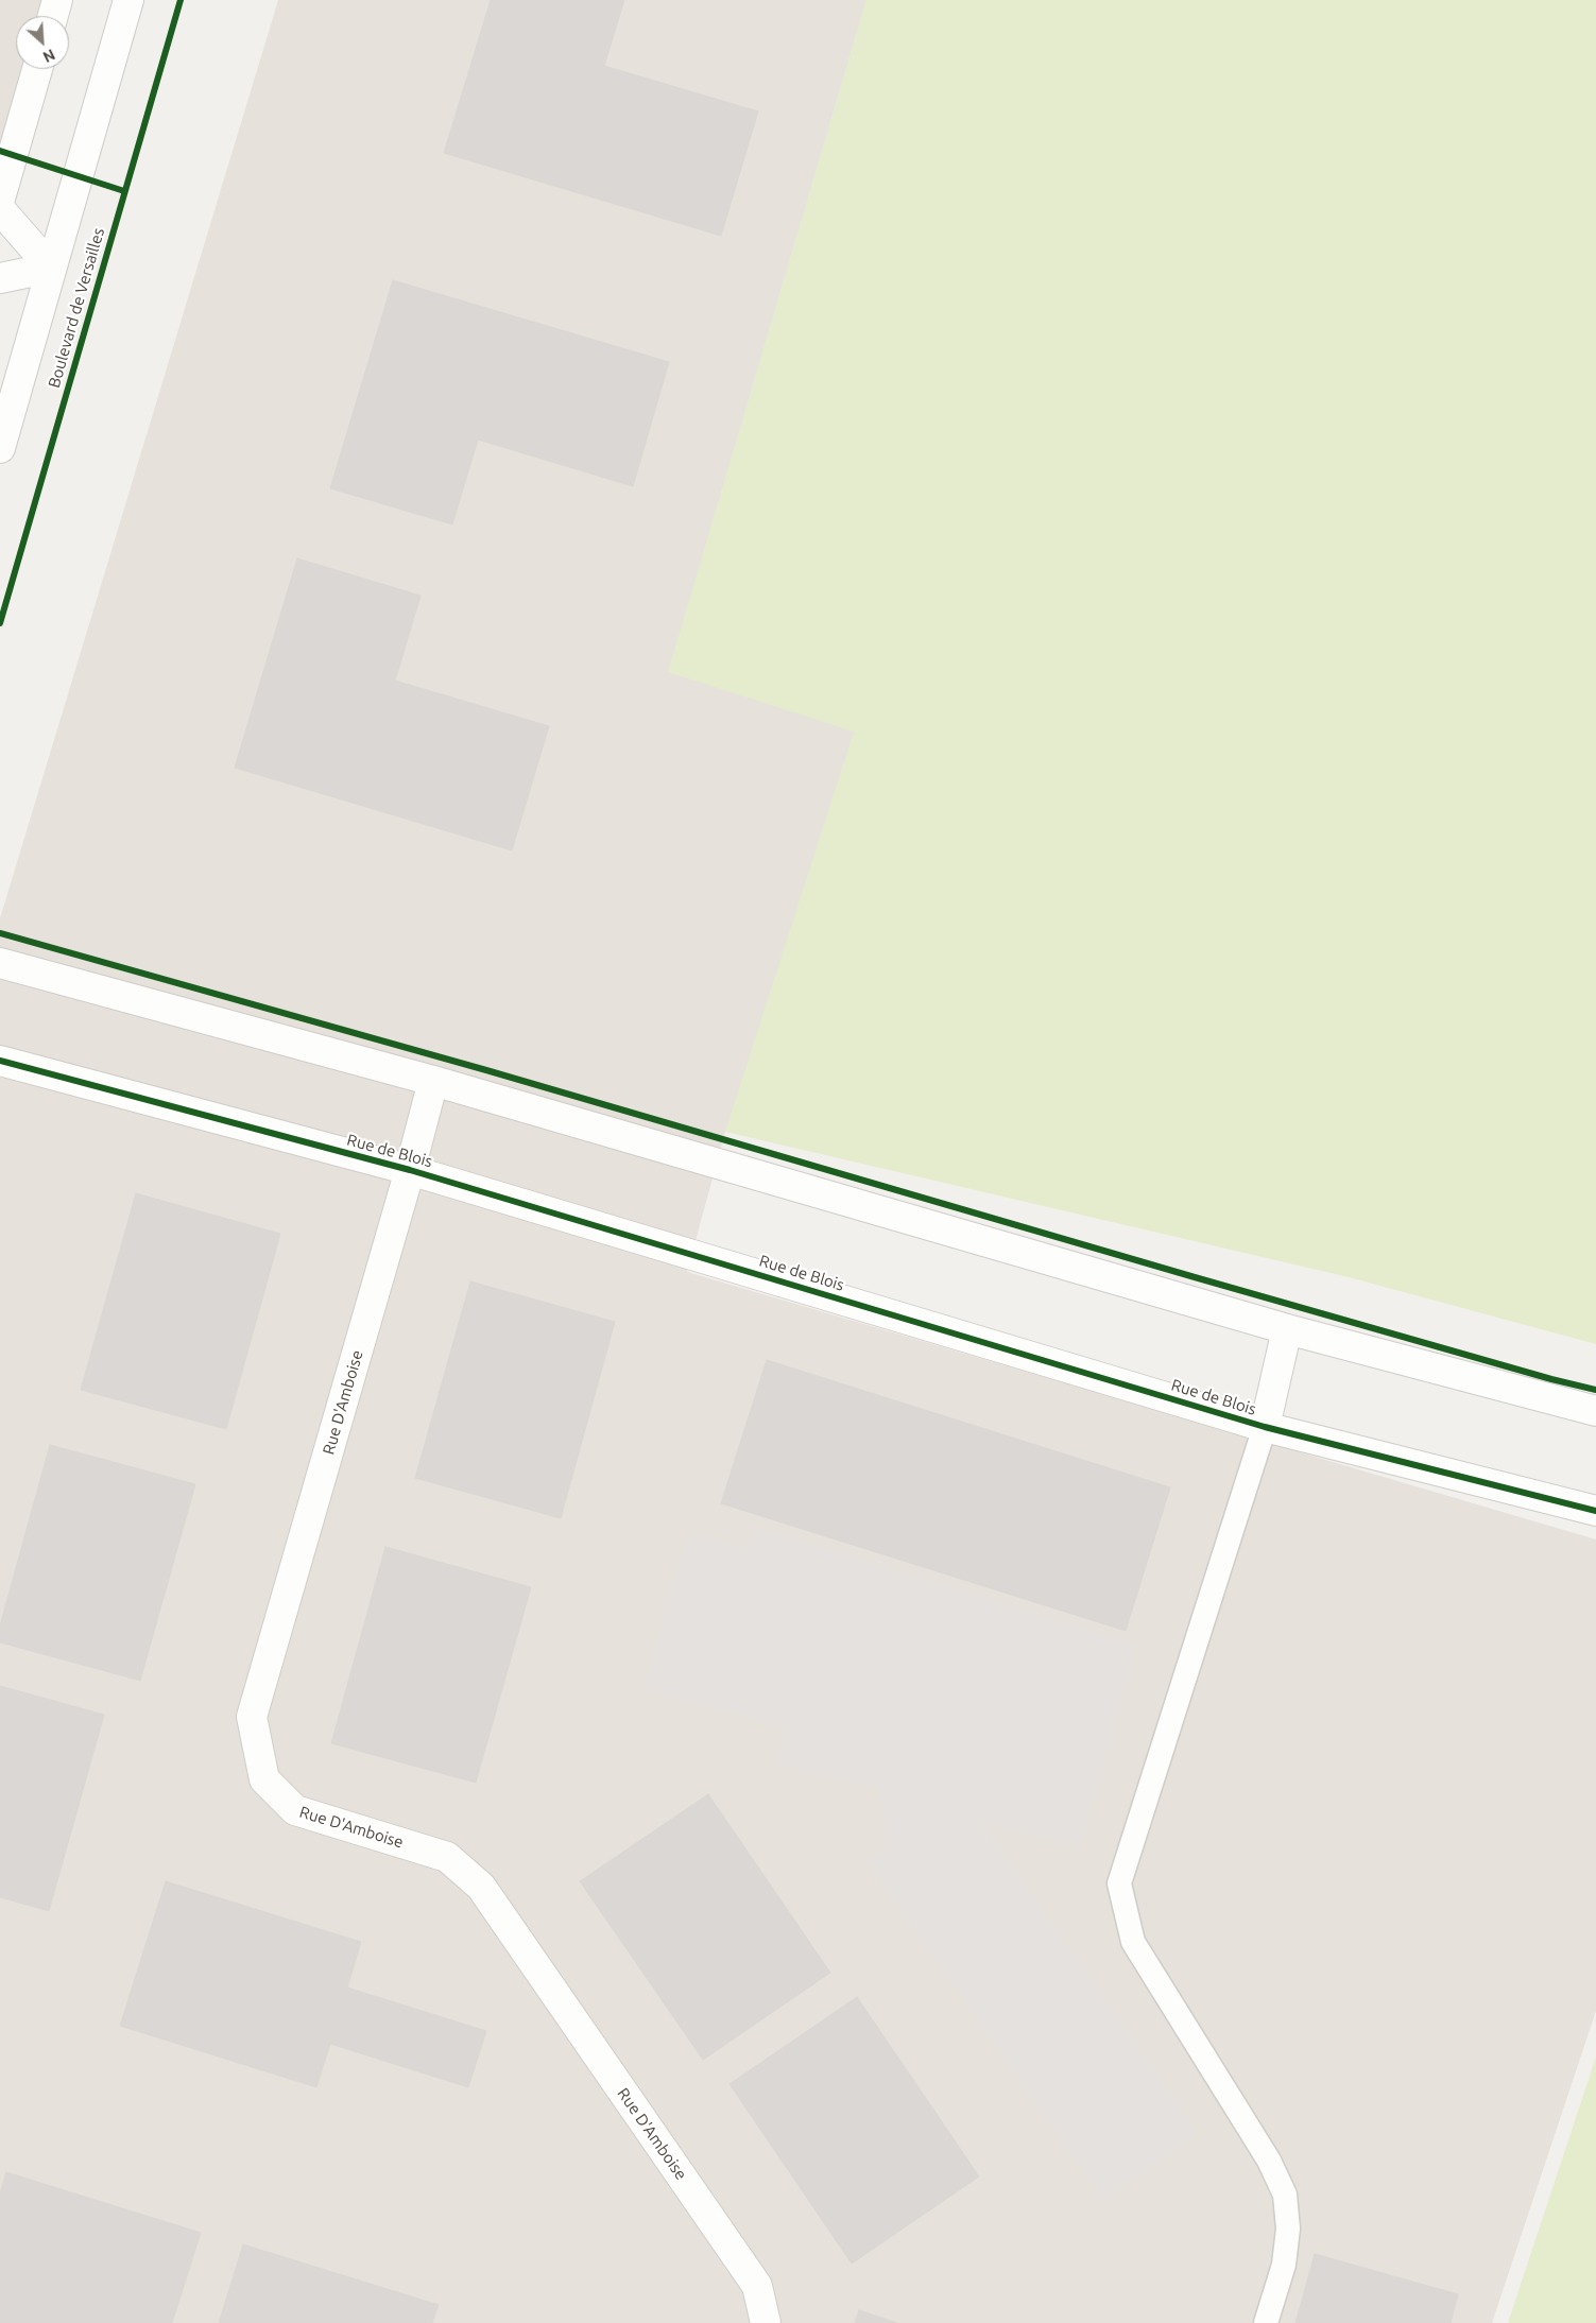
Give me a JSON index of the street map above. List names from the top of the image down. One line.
{"streets":{"street":["Rue de Blois","Rue D'Amboise"],"cycle path":["Boulevard de Versailles"]},"crossings":[["Rue de Blois","Rue D'Amboise"]],"north":"bottom right"}
